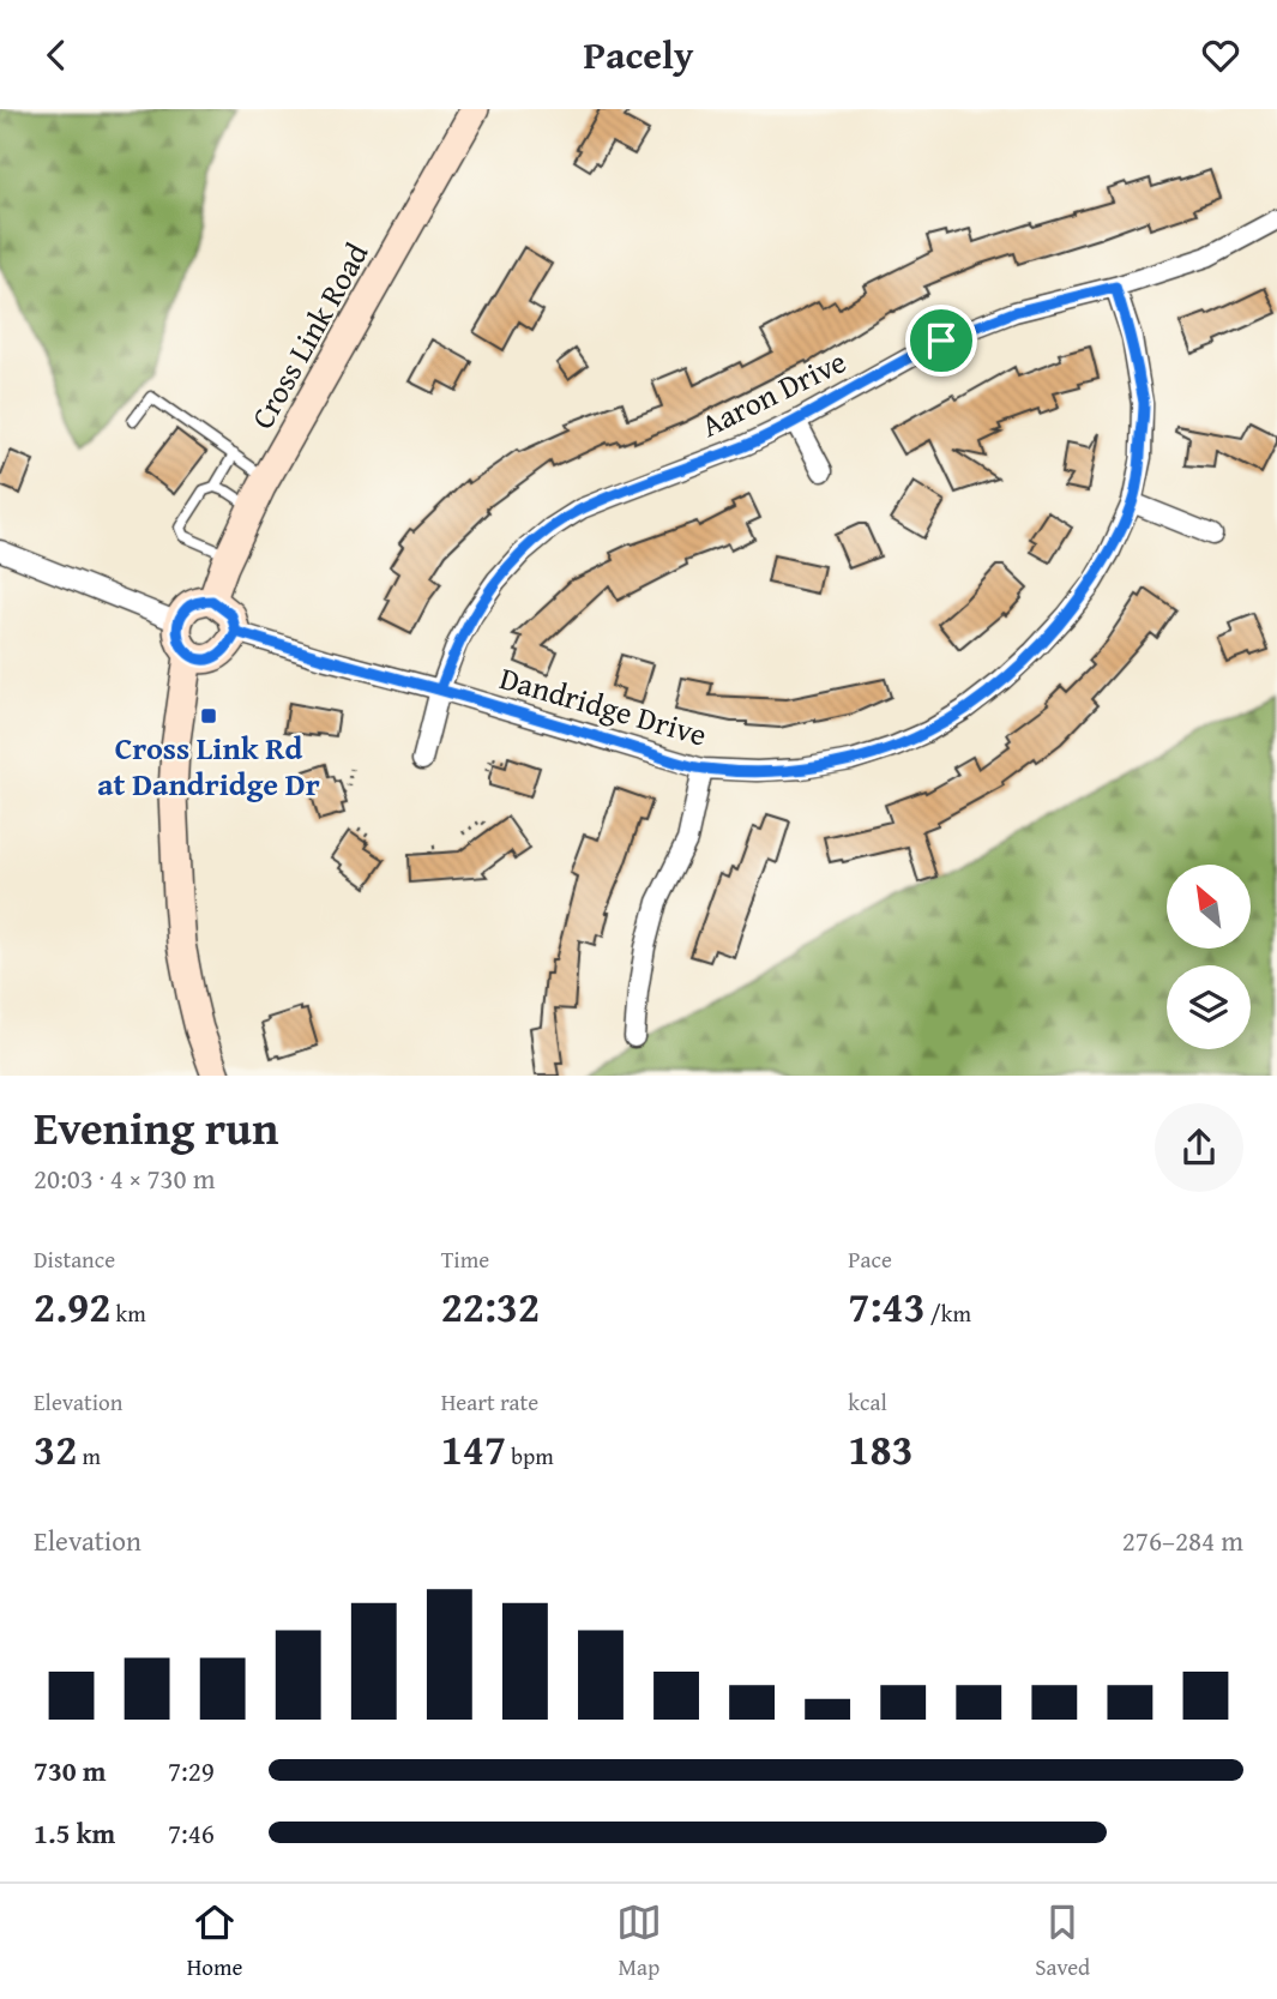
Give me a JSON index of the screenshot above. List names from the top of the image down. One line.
{"streets":{"street":["Cross Link Road","Aaron Drive","Dandridge Drive"]},"crossings":[["Cross Link Road","Dandridge Drive"],["Aaron Drive","Dandridge Drive"]],"places":{"transit":["Cross Link Rd at Dandridge Dr"]},"north":"top left","page":{"header":"Pacely","heading":["Evening run","20:03 · 4 × 730 m"],"stats":[["Distance","2.92 km"],["Time","22:32"],["Pace","7:43 /km"],["Elevation","32 m"],["Heart rate","147 bpm"],["kcal","183"]],"chart":["Elevation","276–284 m"],"list":[{"name":"730 m","note":"7:29"},{"name":"1.5 km","note":"7:46"}],"tabs":["Home","Map","Saved"]}}
